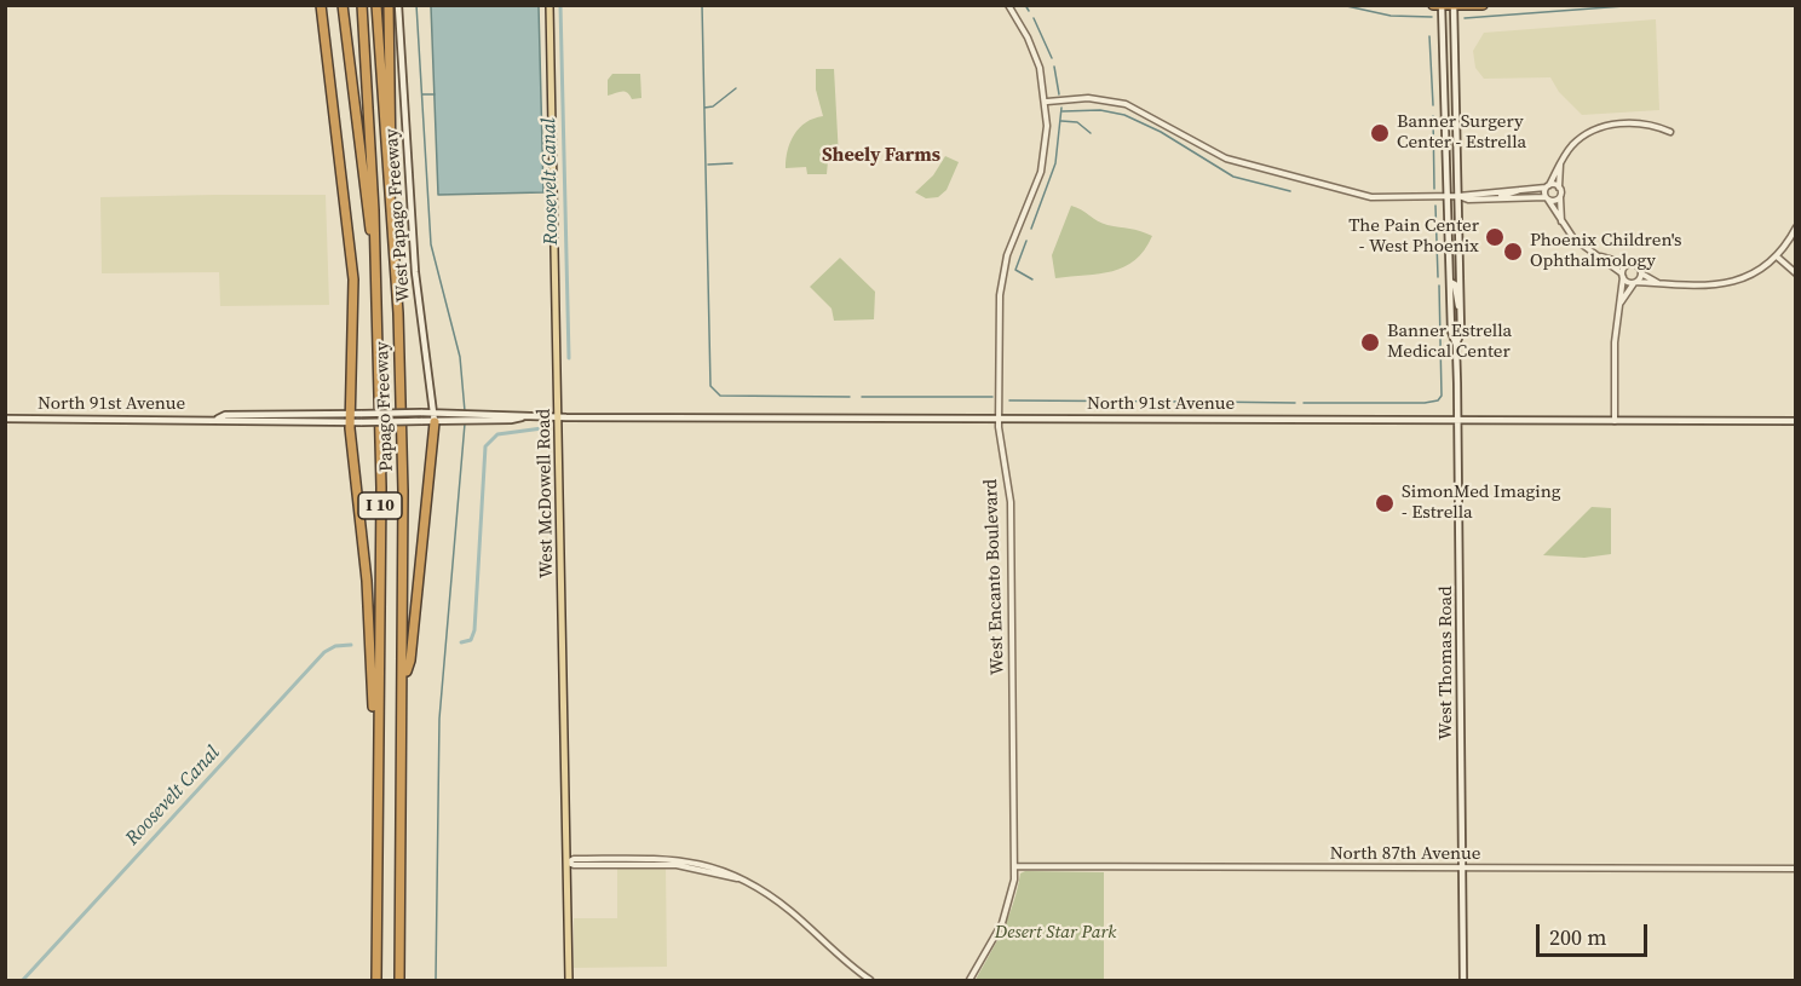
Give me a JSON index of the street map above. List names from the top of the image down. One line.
{"streets":{"highway":["Papago Freeway","I 10"],"main road":["West Papago Freeway","North 91st Avenue","West McDowell Road","West Thomas Road"],"street":["West Encanto Boulevard","North 87th Avenue"]},"crossings":[["West Papago Freeway","North 91st Avenue"],["North 91st Avenue","West McDowell Road"],["North 91st Avenue","West Encanto Boulevard"],["North 91st Avenue","West Thomas Road"],["West Encanto Boulevard","North 87th Avenue"],["West Thomas Road","North 87th Avenue"]],"districts":["Sheely Farms"],"water":["Roosevelt Canal"],"parks":["Desert Star Park"],"places":["Banner Surgery Center - Estrella","The Pain Center - West Phoenix","Phoenix Children's Ophthalmology","Banner Estrella Medical Center","SimonMed Imaging - Estrella"],"scale_bar":"200 m"}
